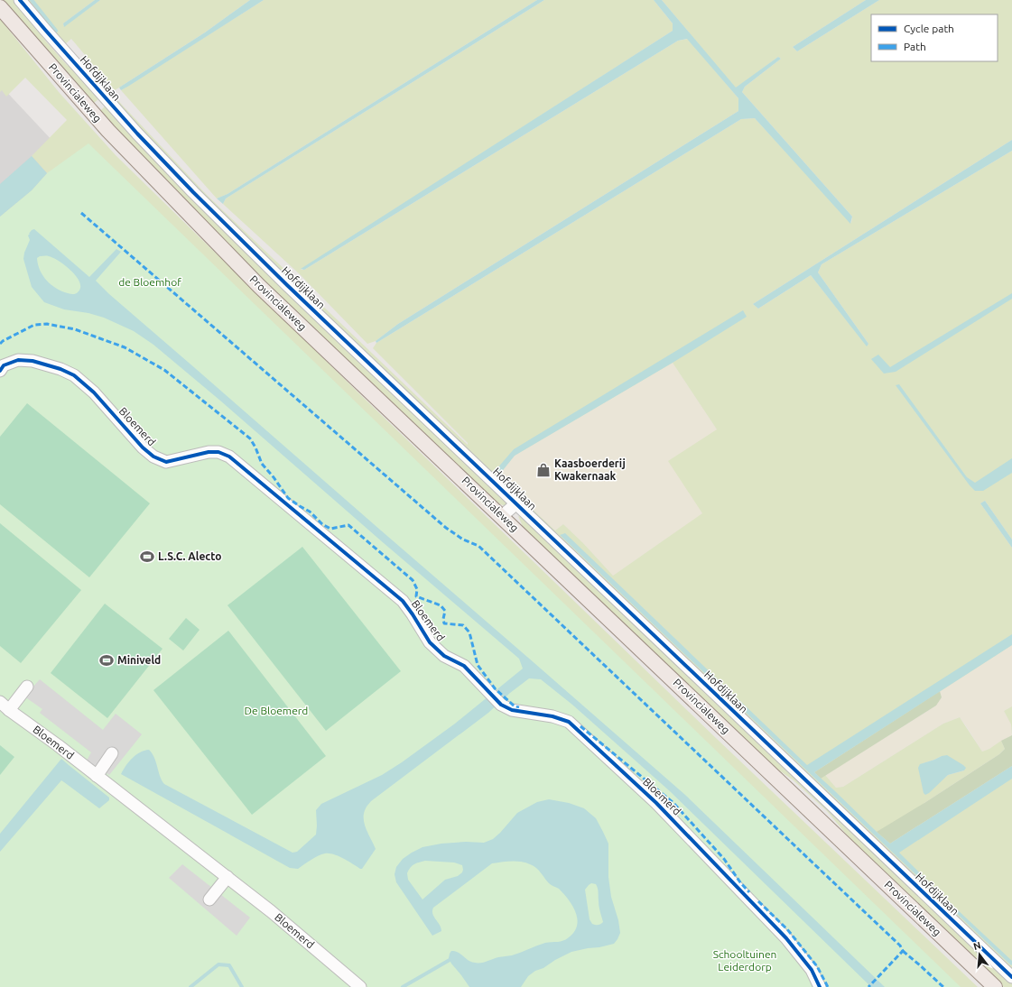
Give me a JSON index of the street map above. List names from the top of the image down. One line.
{"streets":{"main road":["Provincialeweg"],"street":["Hofdijklaan","Bloemerd"]},"crossings":[["Hofdijklaan","Provincialeweg"]],"parks":["de Bloemhof","De Bloemerd","Schooltuinen Leiderdorp"],"places":{"shop":["Kaasboerderij Kwakernaak"],"sports":["L.S.C. Alecto","Miniveld"]},"legend":["Cycle path","Path"],"north":"top"}
